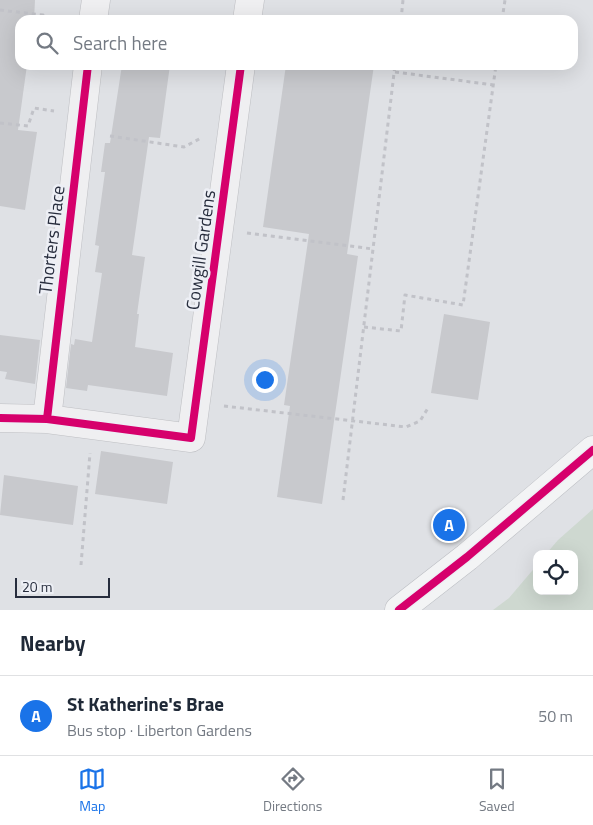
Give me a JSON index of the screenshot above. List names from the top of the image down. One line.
{"streets":{"street":["Thorters Place","Cowgill Gardens"]},"scale_bar":"20 m","page":{"search":"Search here","pins":"A","scale":"20 m","heading":"Nearby","list":[{"mark":"A","name":"St Katherine's Brae","note":"Bus stop · Liberton Gardens","value":"50 m"}],"nav":["Map","Directions","Saved"]}}
